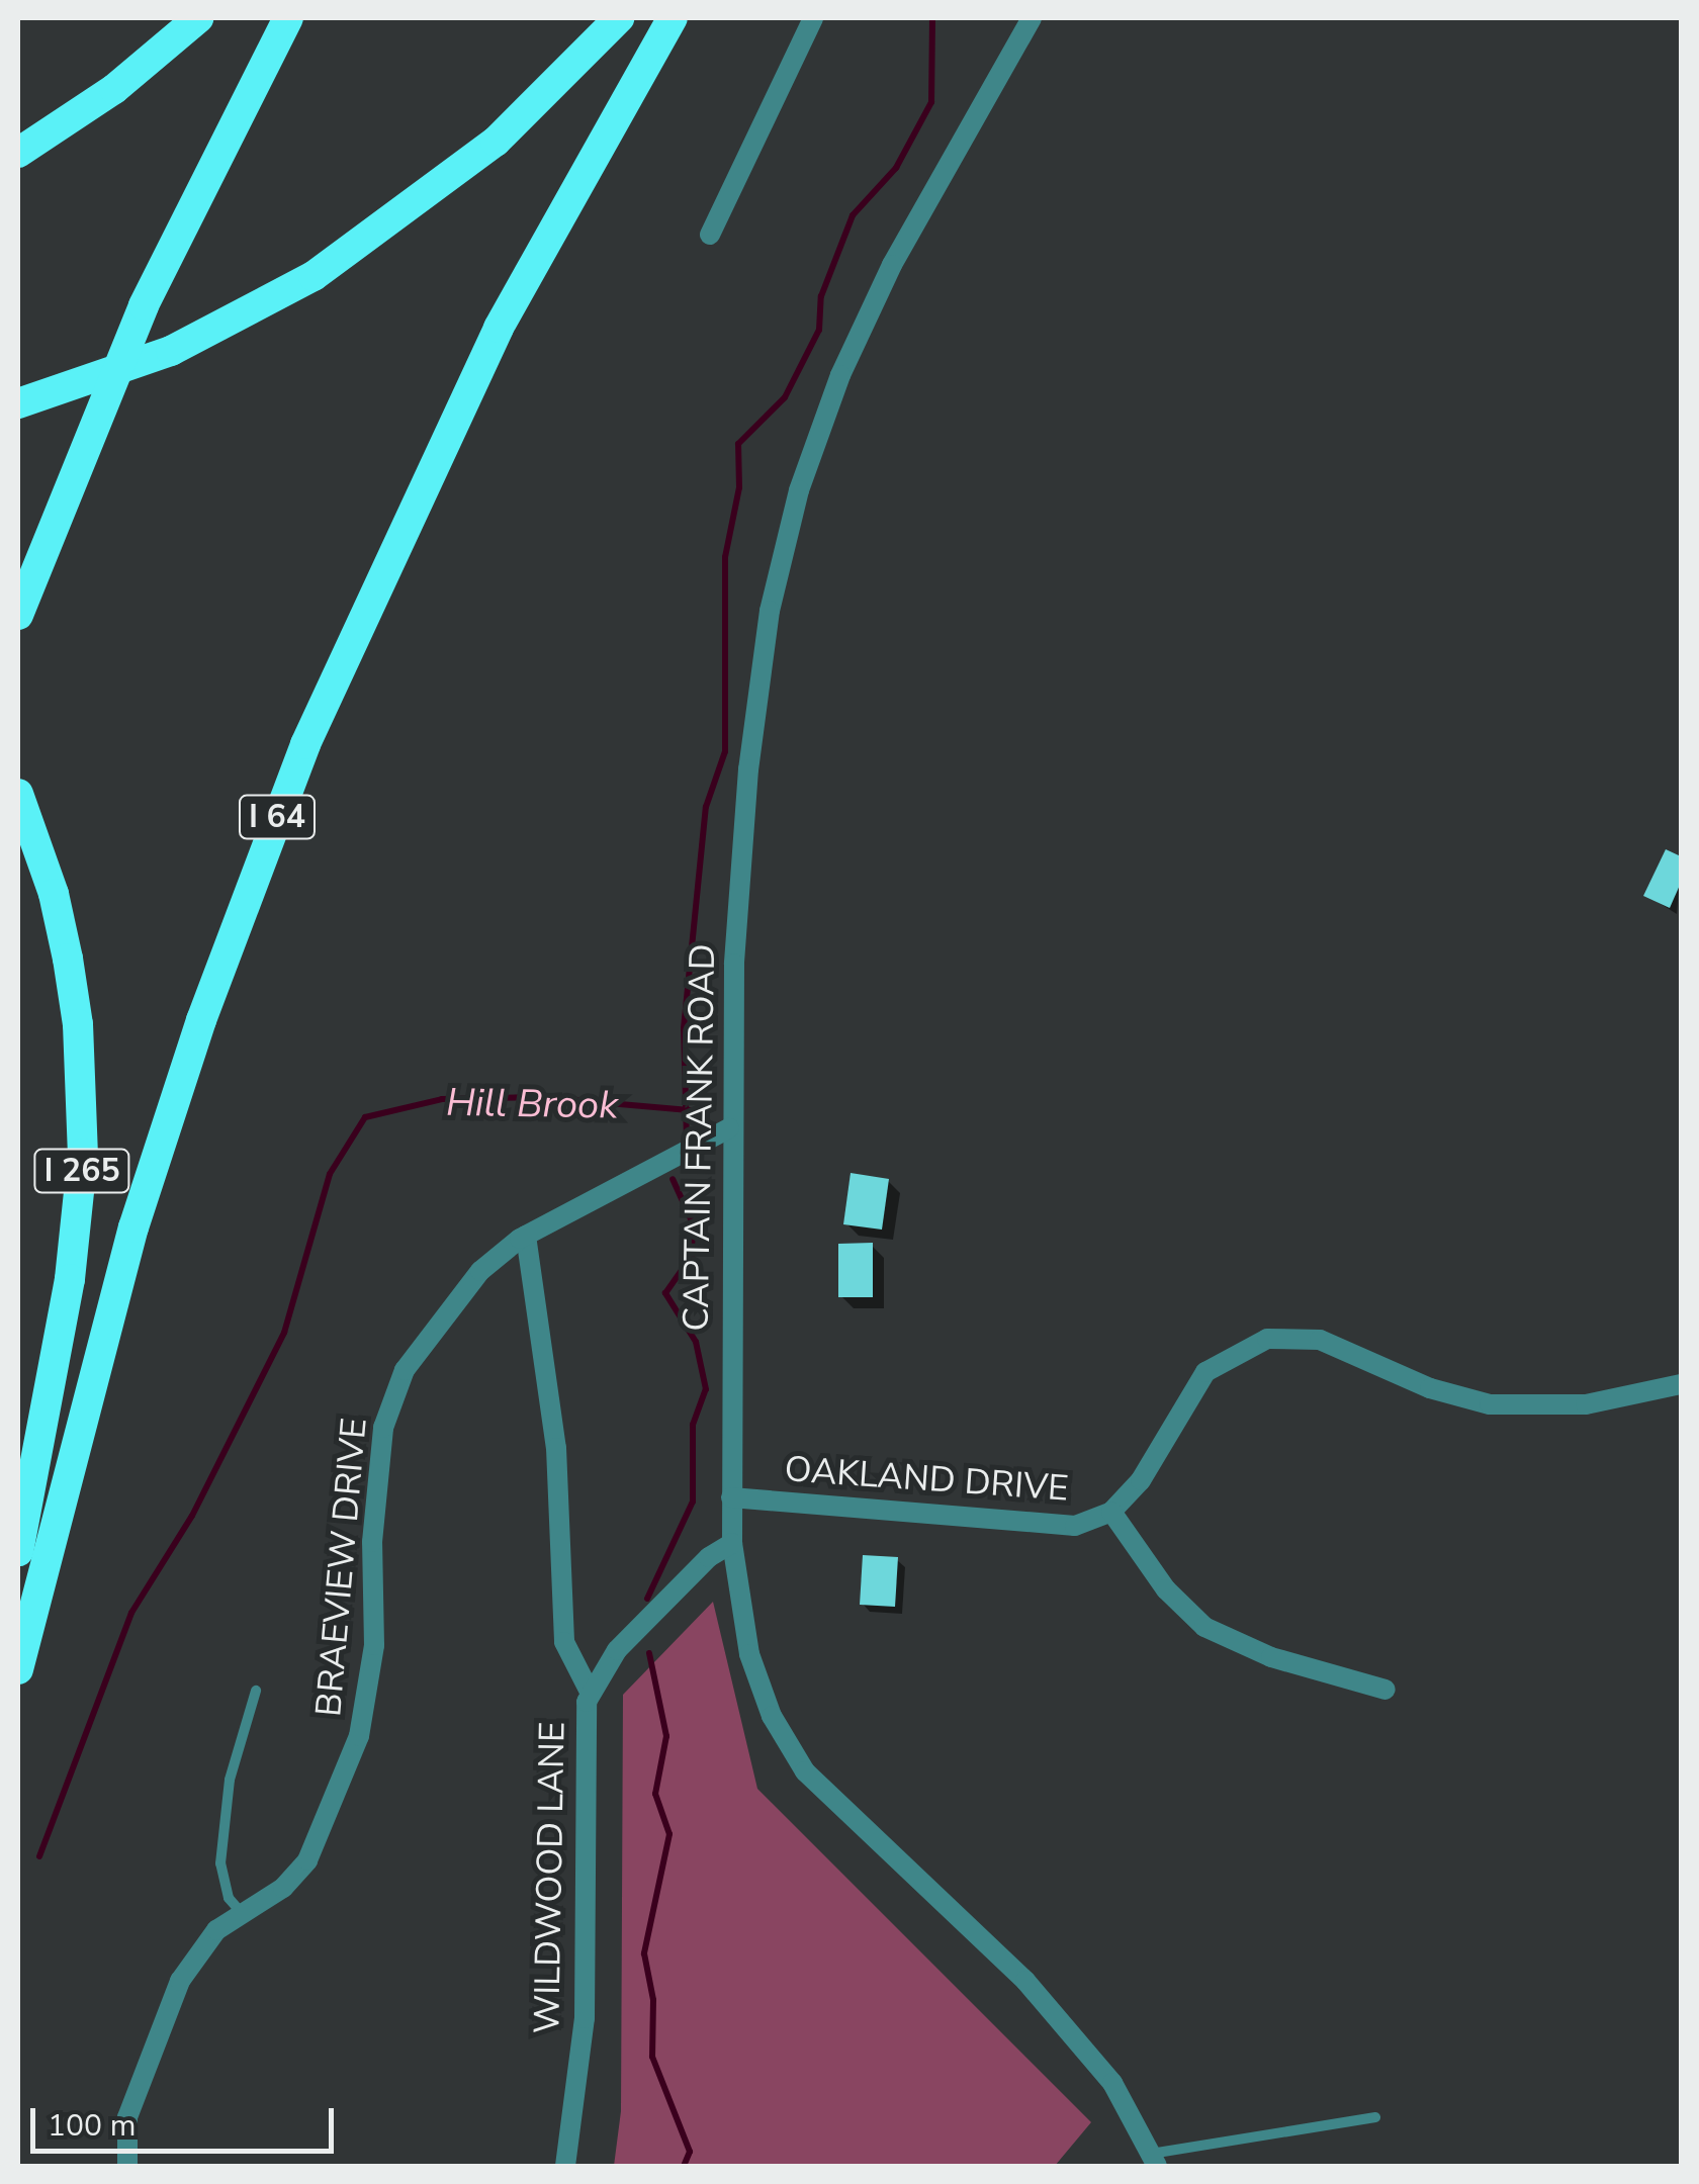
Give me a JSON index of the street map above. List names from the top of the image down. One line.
{"streets":{"highway":["I 64","I 265"],"street":["CAPTAIN FRANK ROAD","OAKLAND DRIVE","BRAEVIEW DRIVE","WILDWOOD LANE"]},"crossings":[["CAPTAIN FRANK ROAD","OAKLAND DRIVE"],["CAPTAIN FRANK ROAD","BRAEVIEW DRIVE"],["BRAEVIEW DRIVE","WILDWOOD LANE"]],"water":["Hill Brook"],"scale_bar":"100 m"}
